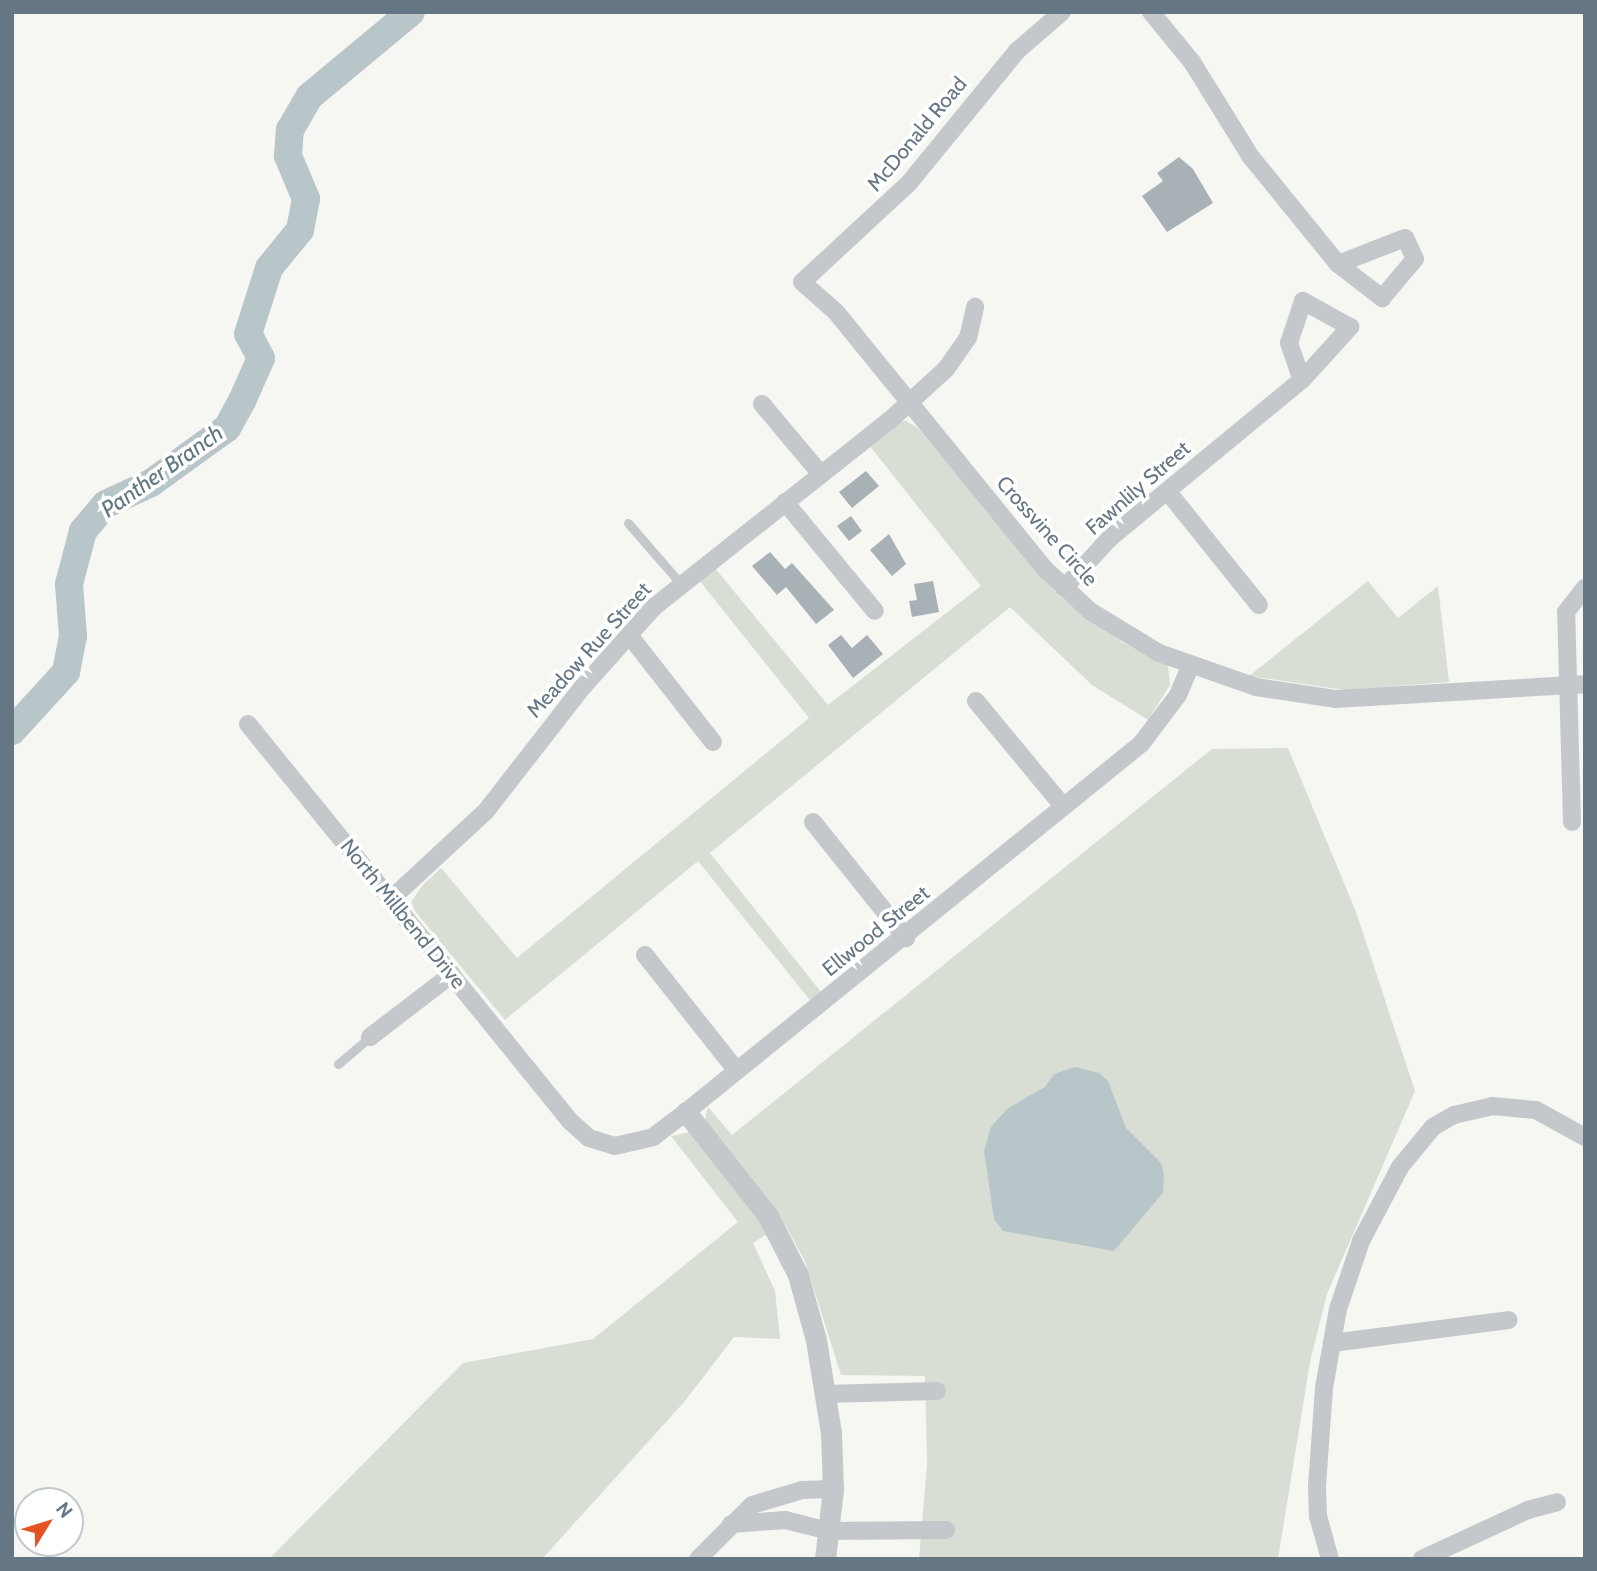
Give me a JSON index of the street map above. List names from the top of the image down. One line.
{"streets":{"street":["McDonald Road","Fawnlily Street","Crossvine Circle","Meadow Rue Street","North Millbend Drive","Ellwood Street"]},"crossings":[["McDonald Road","Crossvine Circle"],["Fawnlily Street","Crossvine Circle"],["Crossvine Circle","Meadow Rue Street"],["Crossvine Circle","Ellwood Street"],["Meadow Rue Street","North Millbend Drive"],["North Millbend Drive","Ellwood Street"]],"water":["Panther Branch"],"north":"top right"}
